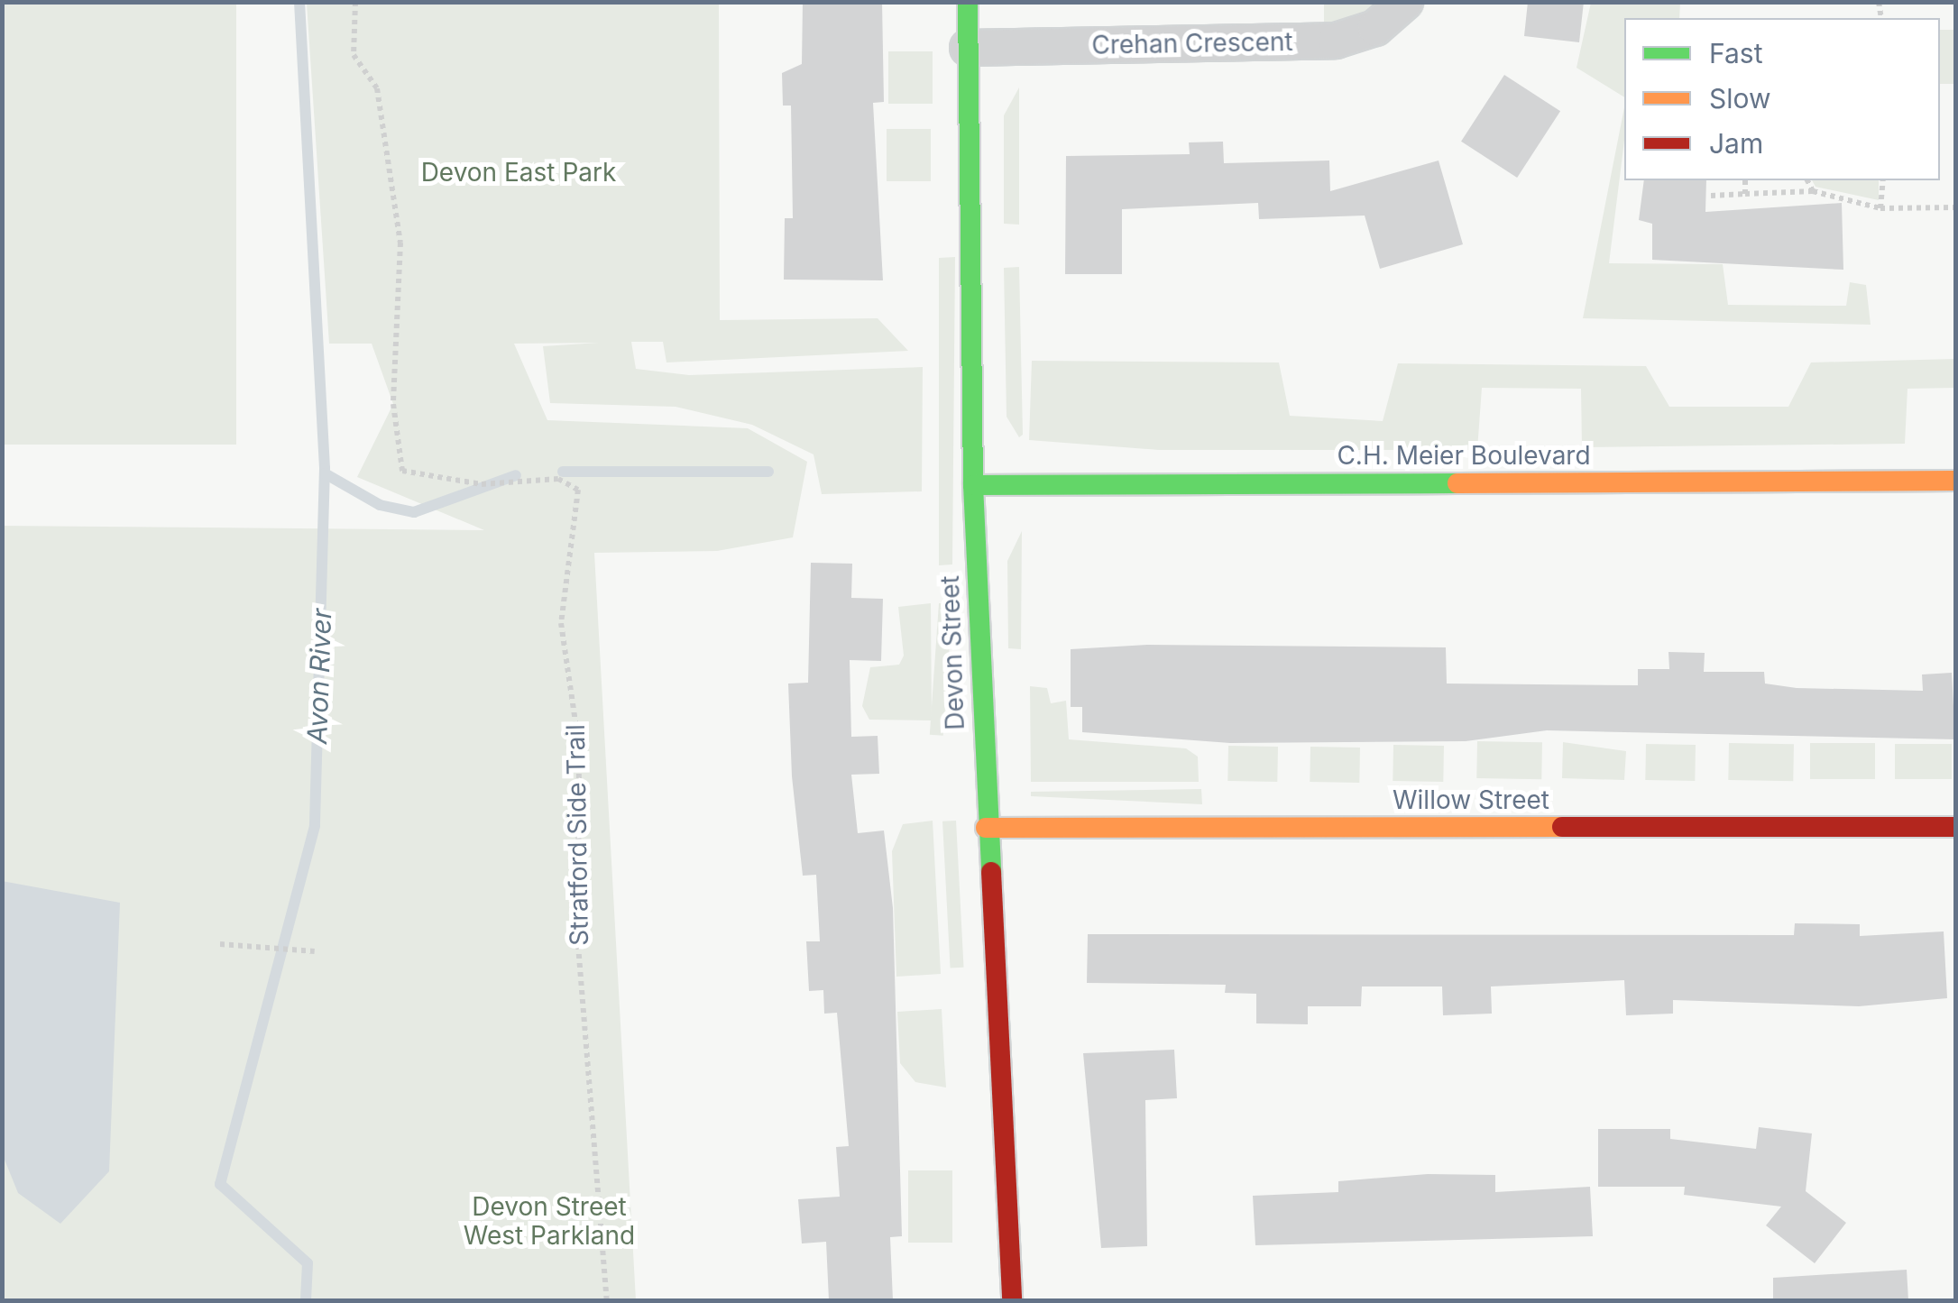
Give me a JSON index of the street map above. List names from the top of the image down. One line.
{"streets":{"street":["Crehan Crescent","C.H. Meier Boulevard","Devon Street","Willow Street"],"path":["Stratford Side Trail"]},"crossings":[["Crehan Crescent","Devon Street"],["C.H. Meier Boulevard","Devon Street"],["Devon Street","Willow Street"]],"water":["Avon River"],"parks":["Devon East Park","Devon Street West Parkland"],"legend":["Fast","Slow","Jam"]}
